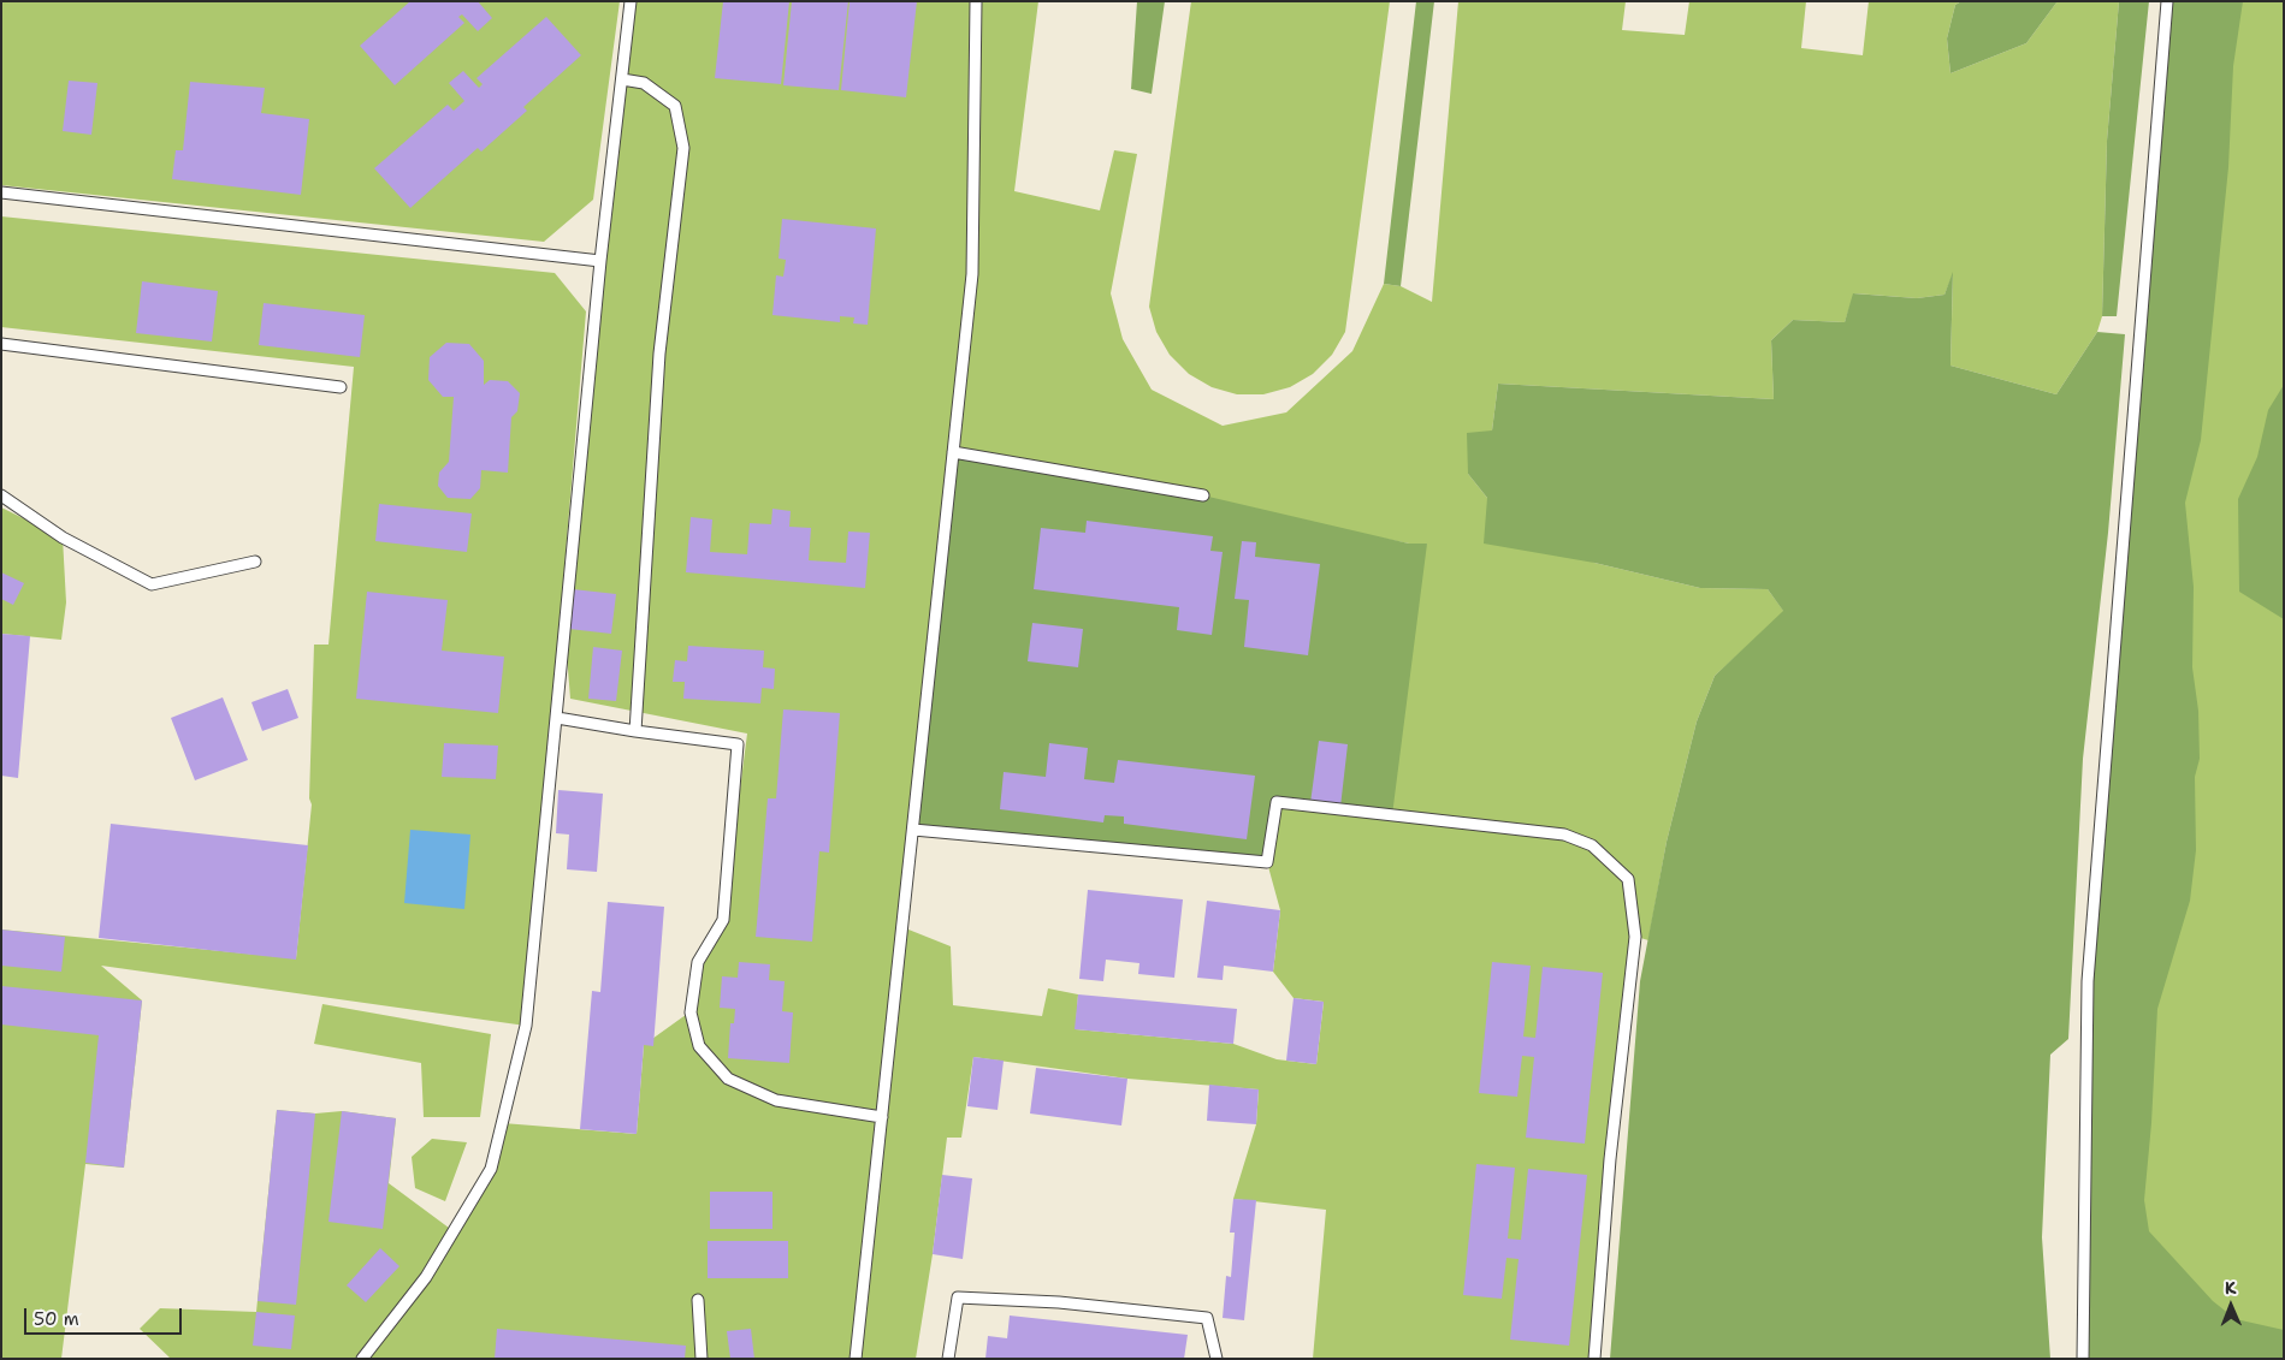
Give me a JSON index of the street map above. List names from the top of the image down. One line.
{"scale_bar":"50 m","north":"top"}
